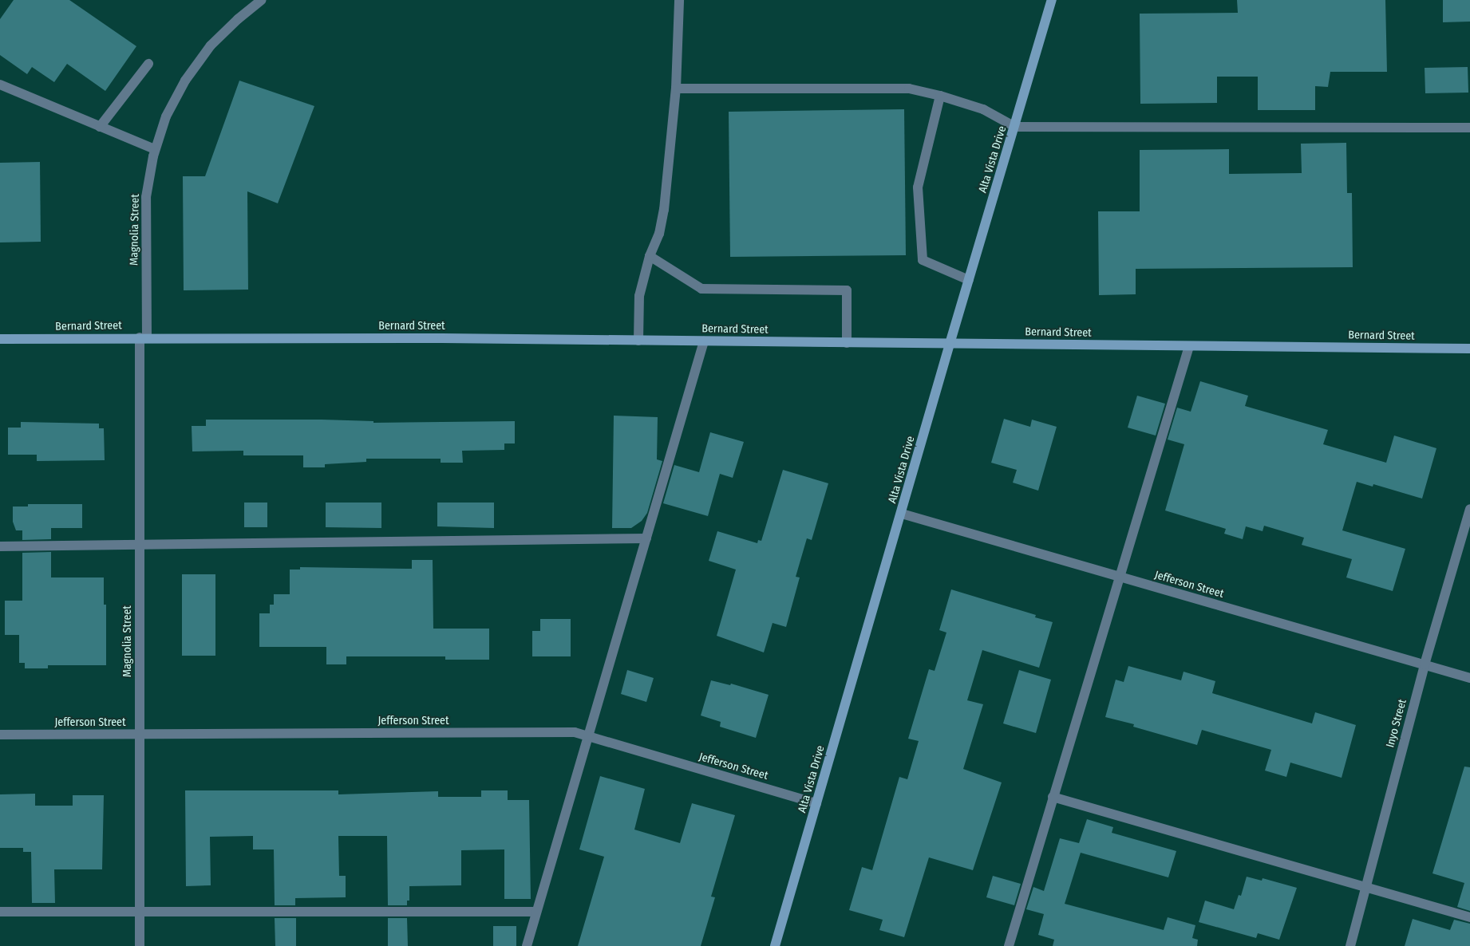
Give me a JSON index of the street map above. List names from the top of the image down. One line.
{"streets":{"street":["Alta Vista Drive","Magnolia Street","Bernard Street","Jefferson Street","Inyo Street"]},"crossings":[["Alta Vista Drive","Bernard Street"],["Alta Vista Drive","Jefferson Street"],["Magnolia Street","Bernard Street"],["Magnolia Street","Jefferson Street"],["Jefferson Street","Inyo Street"]]}
